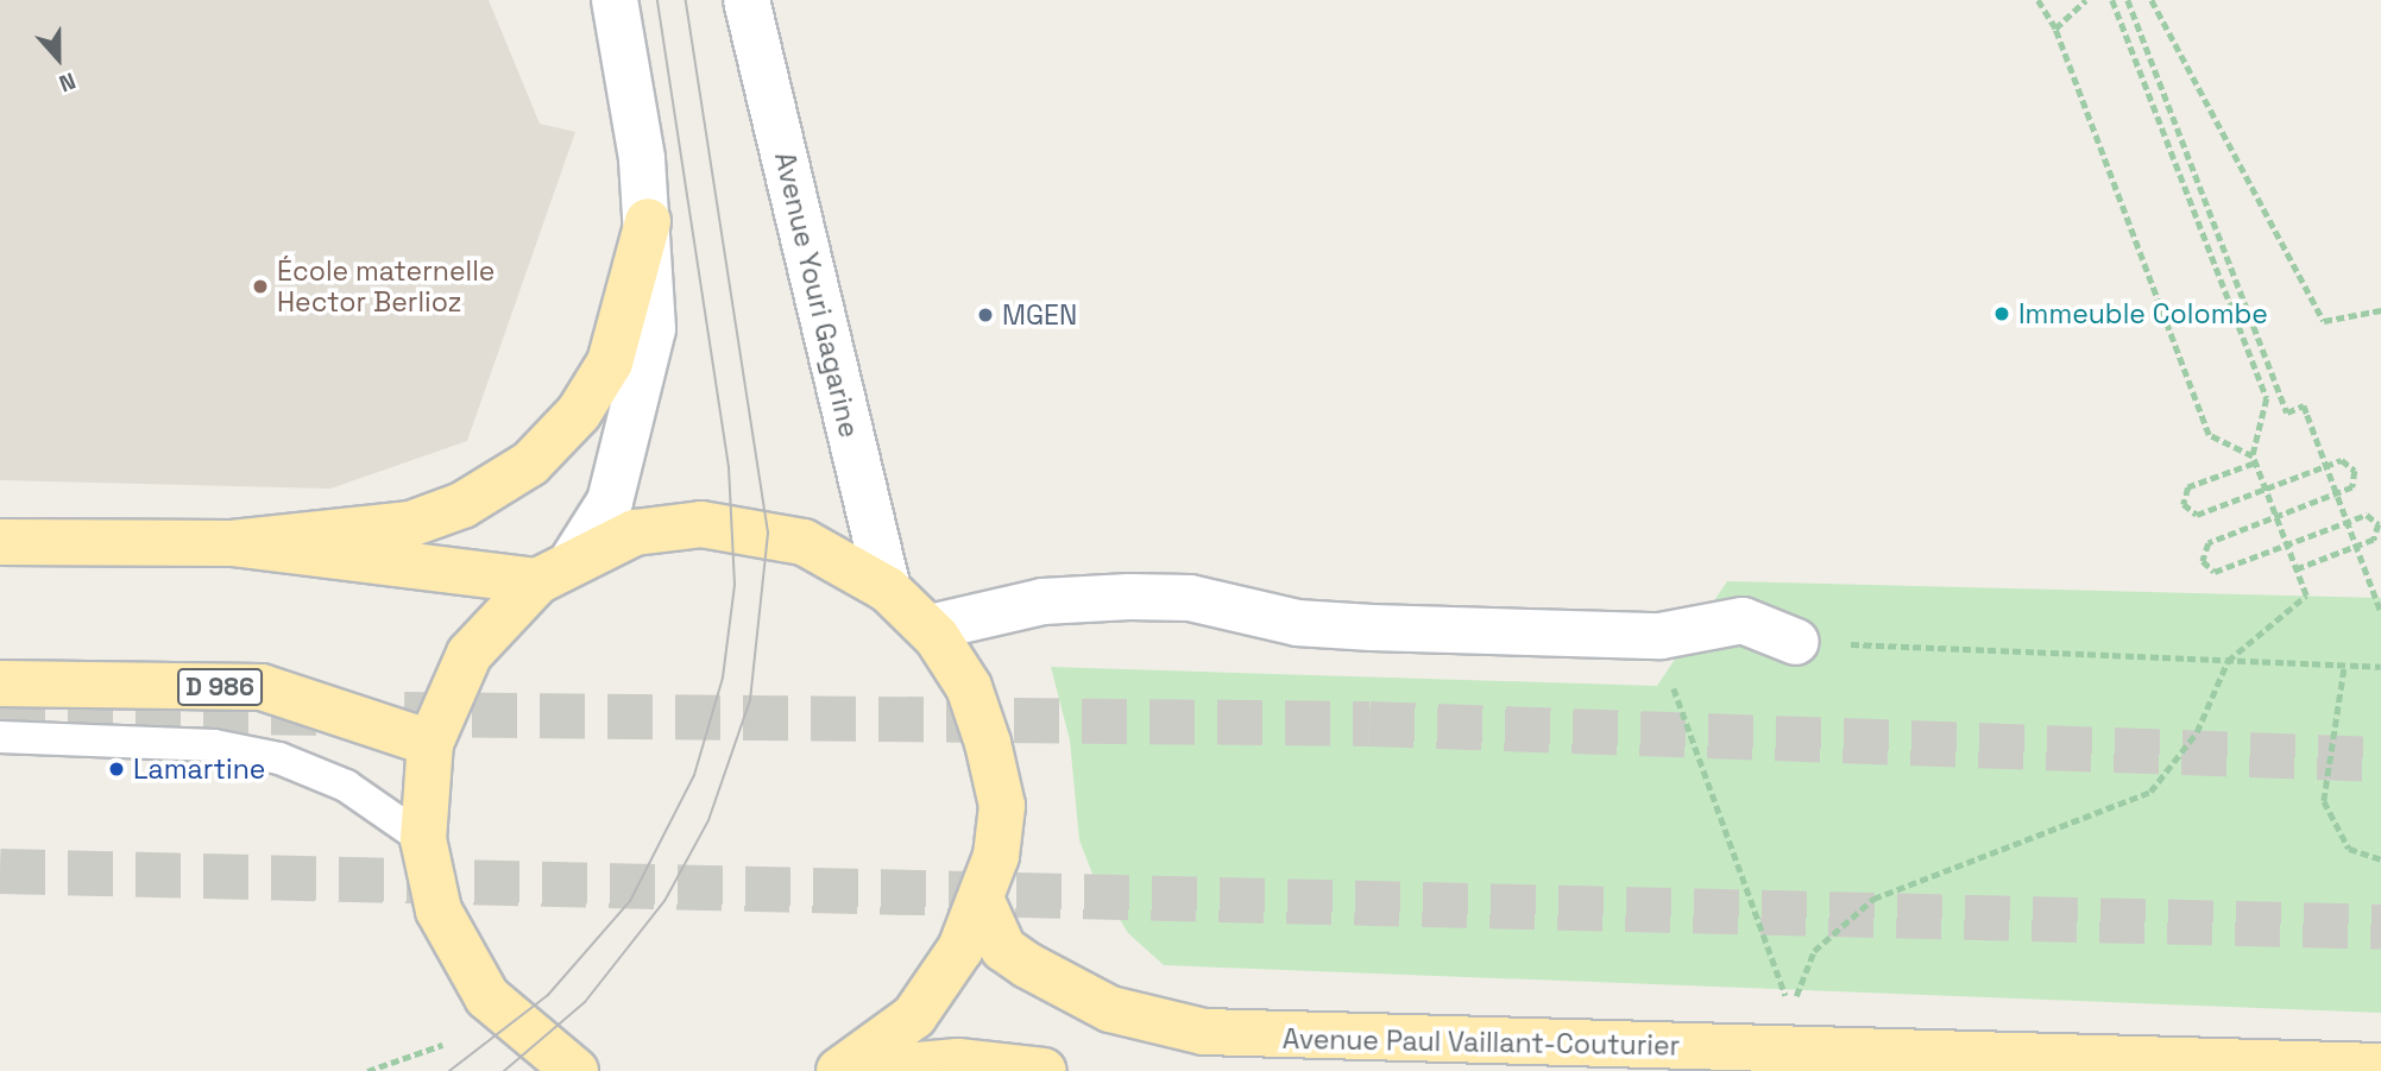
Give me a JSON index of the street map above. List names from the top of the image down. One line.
{"streets":{"main road":["D 986","Avenue Paul Vaillant-Couturier"],"street":["Avenue Youri Gagarine"]},"places":["École maternelle Hector Berlioz","Immeuble Colombe","MGEN","Lamartine"],"north":"bottom"}
